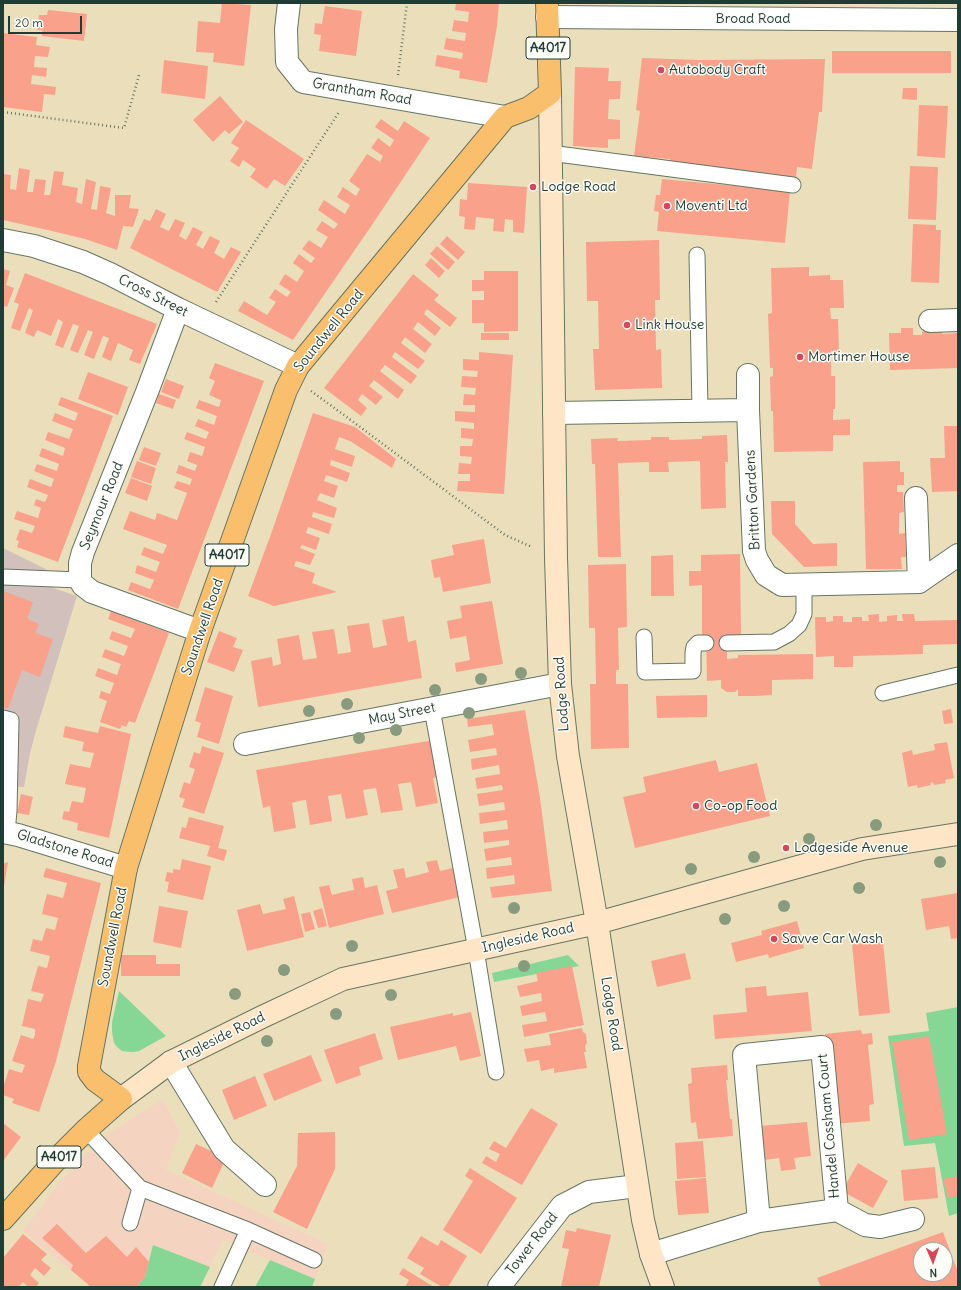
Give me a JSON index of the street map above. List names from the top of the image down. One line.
{"streets":{"main road":["A4017","Soundwell Road","Lodge Road","Ingleside Road"],"street":["Broad Road","Grantham Road","Cross Street","Britton Gardens","Seymour Road","May Street","Gladstone Road","Handel Cossham Court","Tower Road"]},"crossings":[["Broad Road","A4017"],["A4017","Soundwell Road"],["A4017","Lodge Road"],["A4017","Ingleside Road"],["Grantham Road","Soundwell Road"],["Cross Street","Soundwell Road"],["Cross Street","Seymour Road"],["Soundwell Road","Lodge Road"],["Soundwell Road","Gladstone Road"],["Soundwell Road","Ingleside Road"],["Lodge Road","May Street"],["Lodge Road","Ingleside Road"],["Lodge Road","Handel Cossham Court"],["Lodge Road","Tower Road"]],"places":["Autobody Craft","Lodge Road","Moventi Ltd","Link House","Mortimer House","Co-op Food","Lodgeside Avenue","Savve Car Wash"],"scale_bar":"20 m","north":"bottom"}
